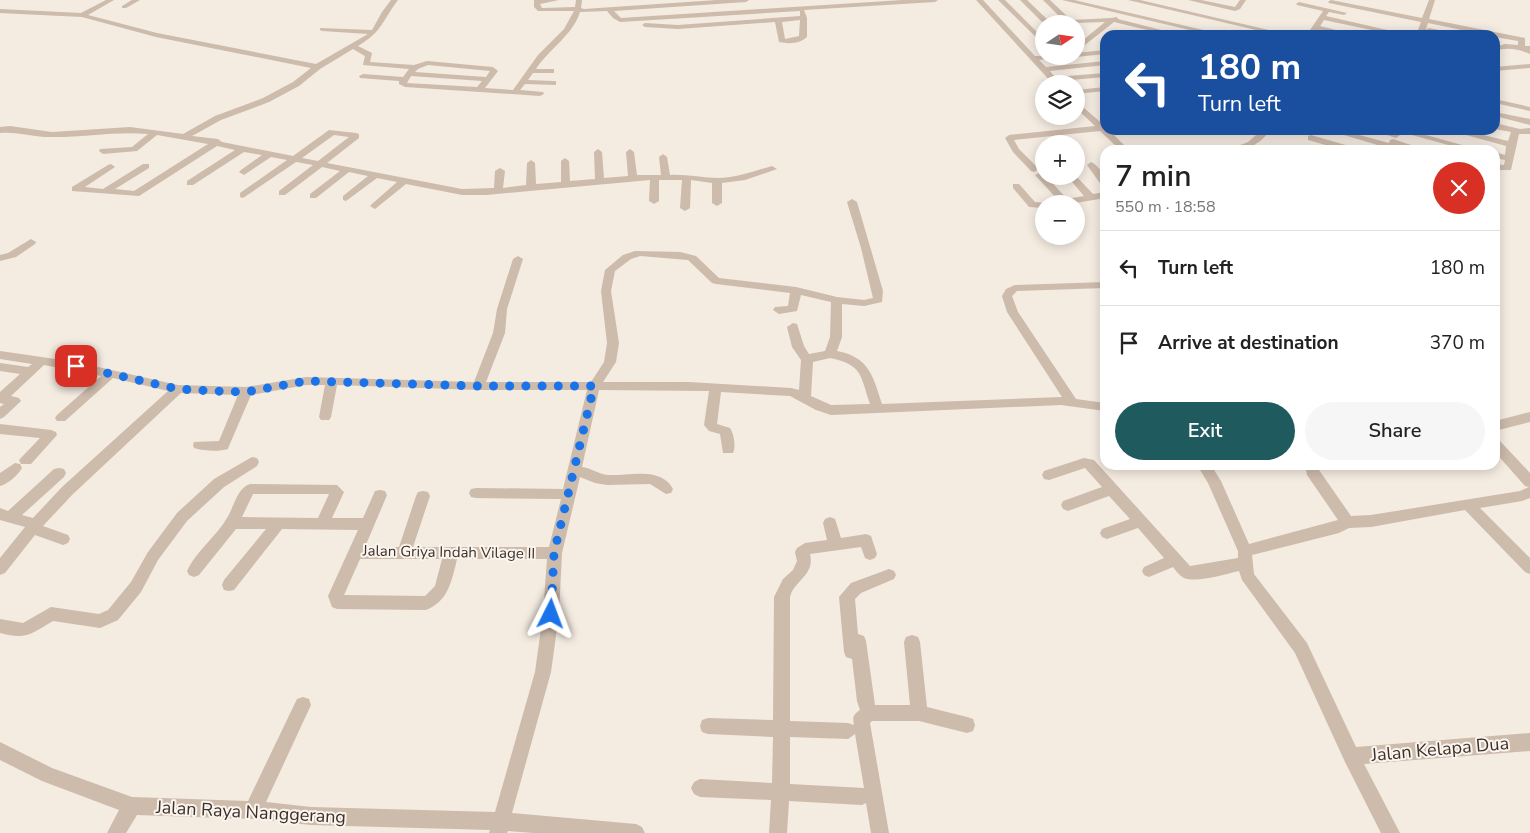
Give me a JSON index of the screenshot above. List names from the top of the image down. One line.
{"streets":{"street":["Jalan Griya Indah Vilage II","Jalan Kelapa Dua","Jalan Raya Nanggerang"]},"north":"right","page":{"map_buttons":["+","−"],"turn":["180 m","Turn left"],"heading":["7 min","550 m · 18:58"],"list":[{"name":"Turn left","value":"180 m"},{"name":"Arrive at destination","value":"370 m"}],"buttons":["Exit","Share"]}}
